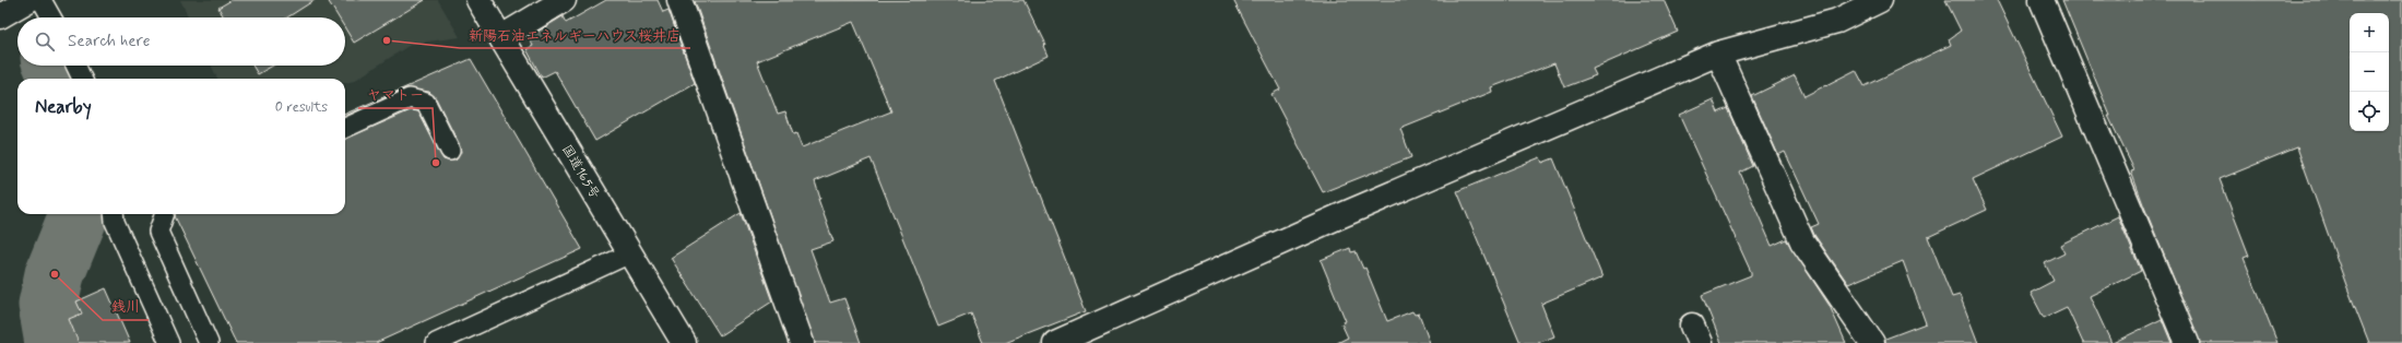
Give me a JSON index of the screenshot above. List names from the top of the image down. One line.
{"streets":{"main road":["国道165号"]},"places":["新陽石油エネルギーハウス桜井店","ヤマトー","銭川"],"page":{"map_buttons":["+","−"],"search":"Search here","heading":["Nearby","0 results"]}}
